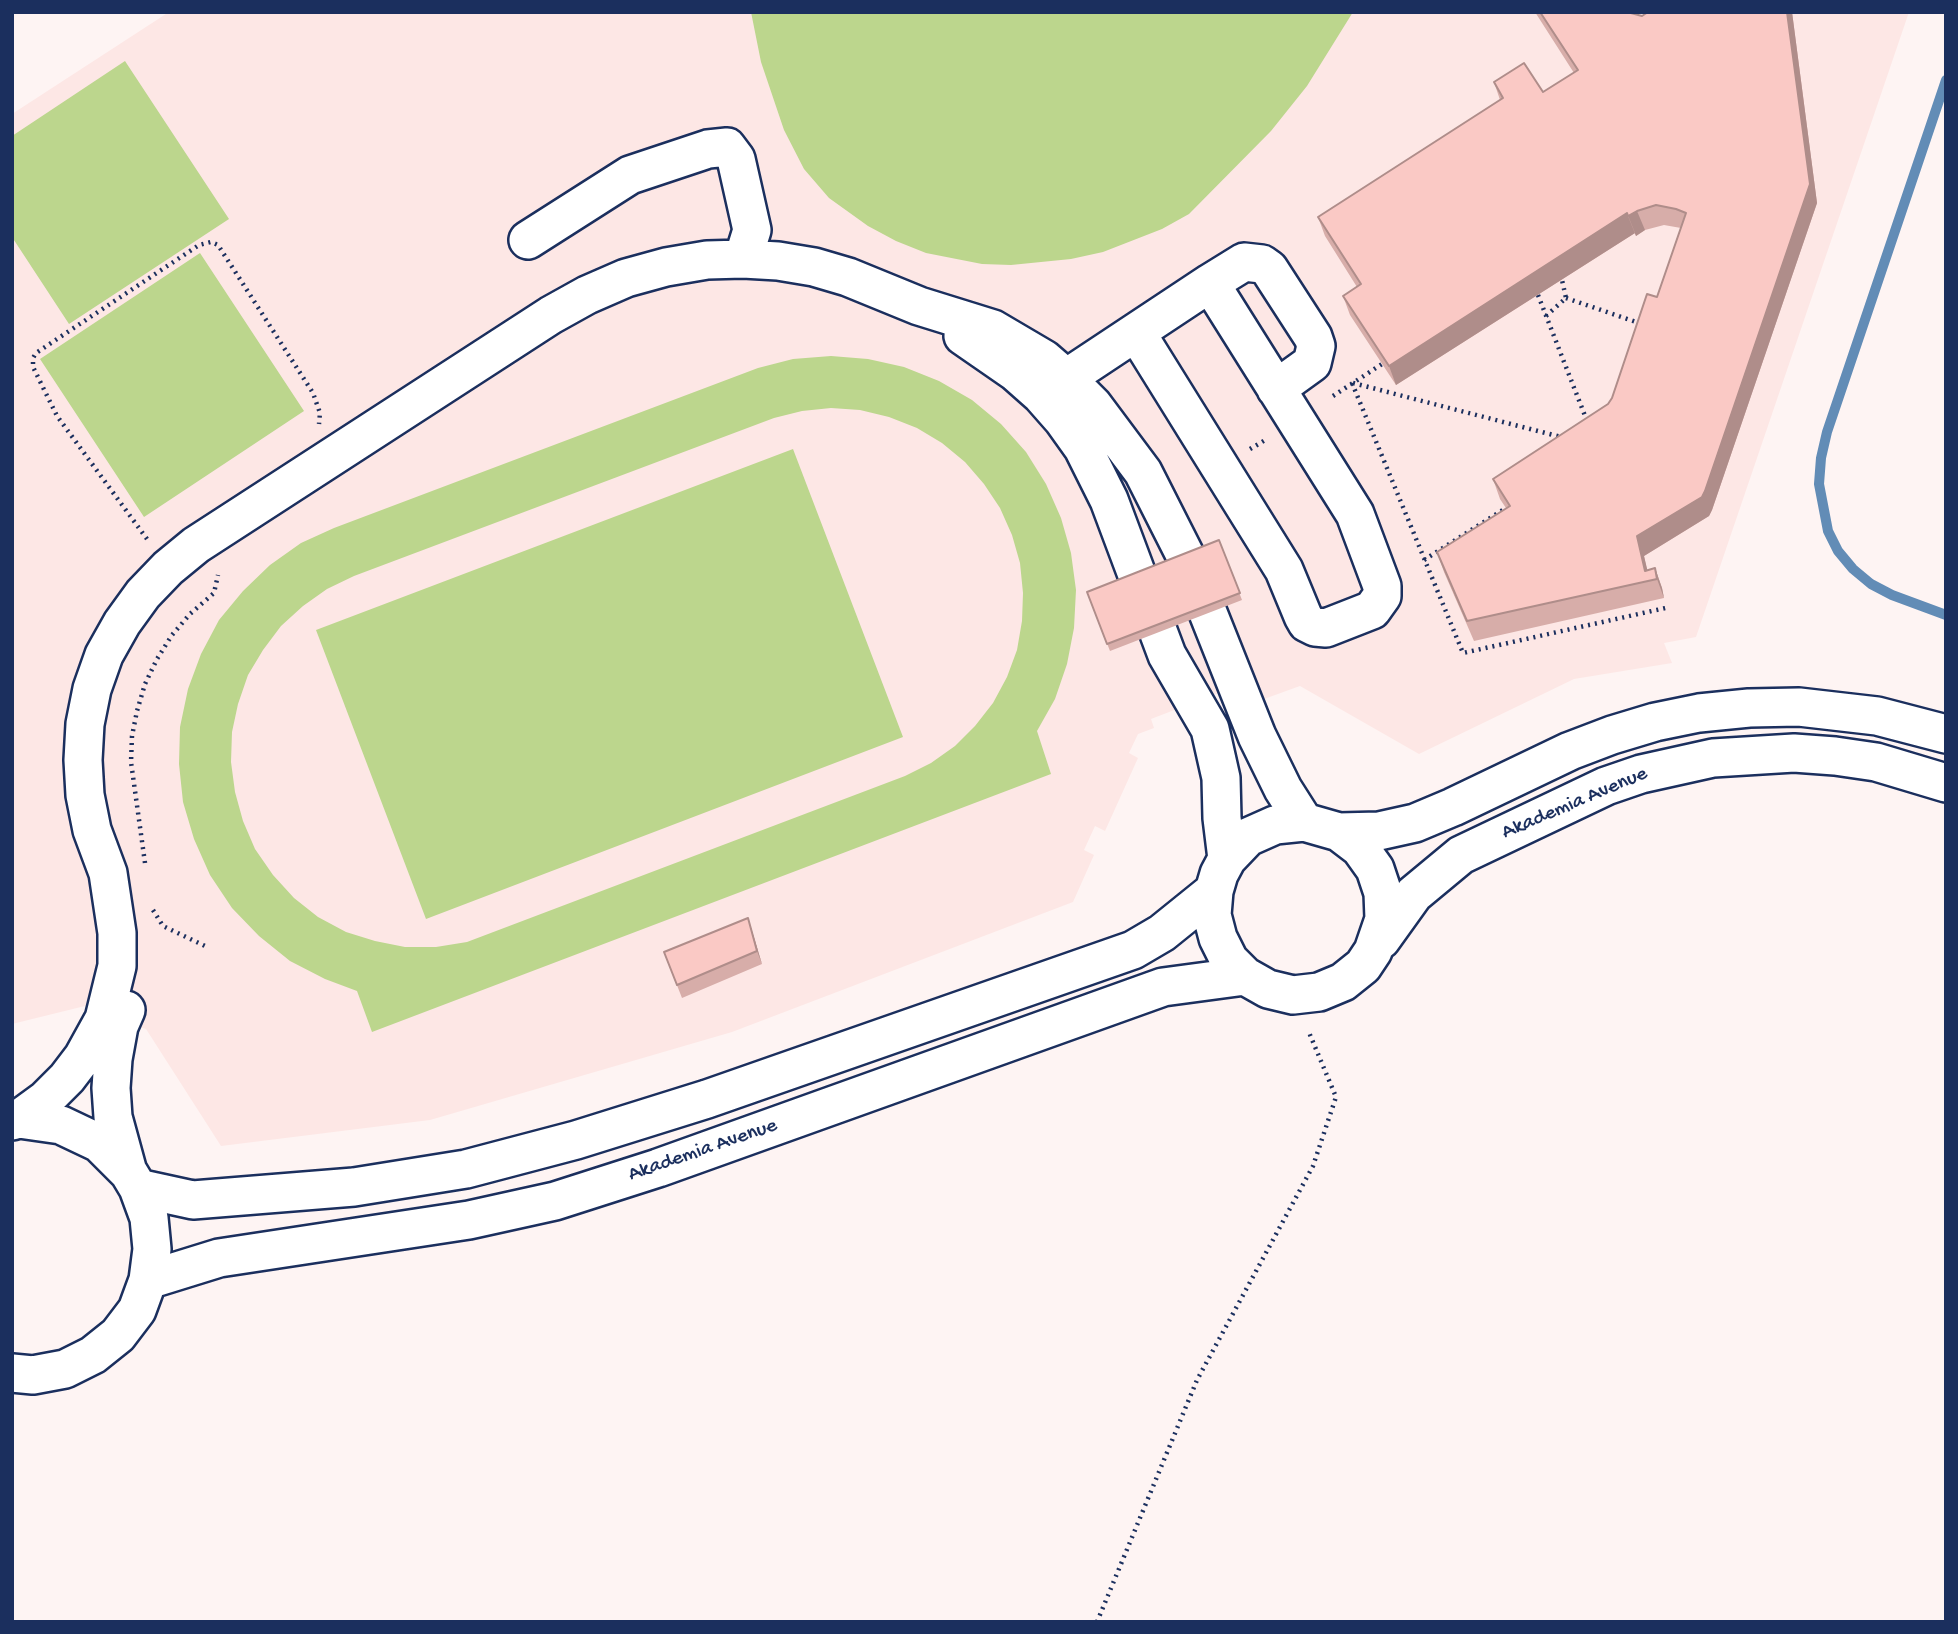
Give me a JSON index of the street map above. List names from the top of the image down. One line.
{"streets":{"street":["Akademia Avenue"]}}
